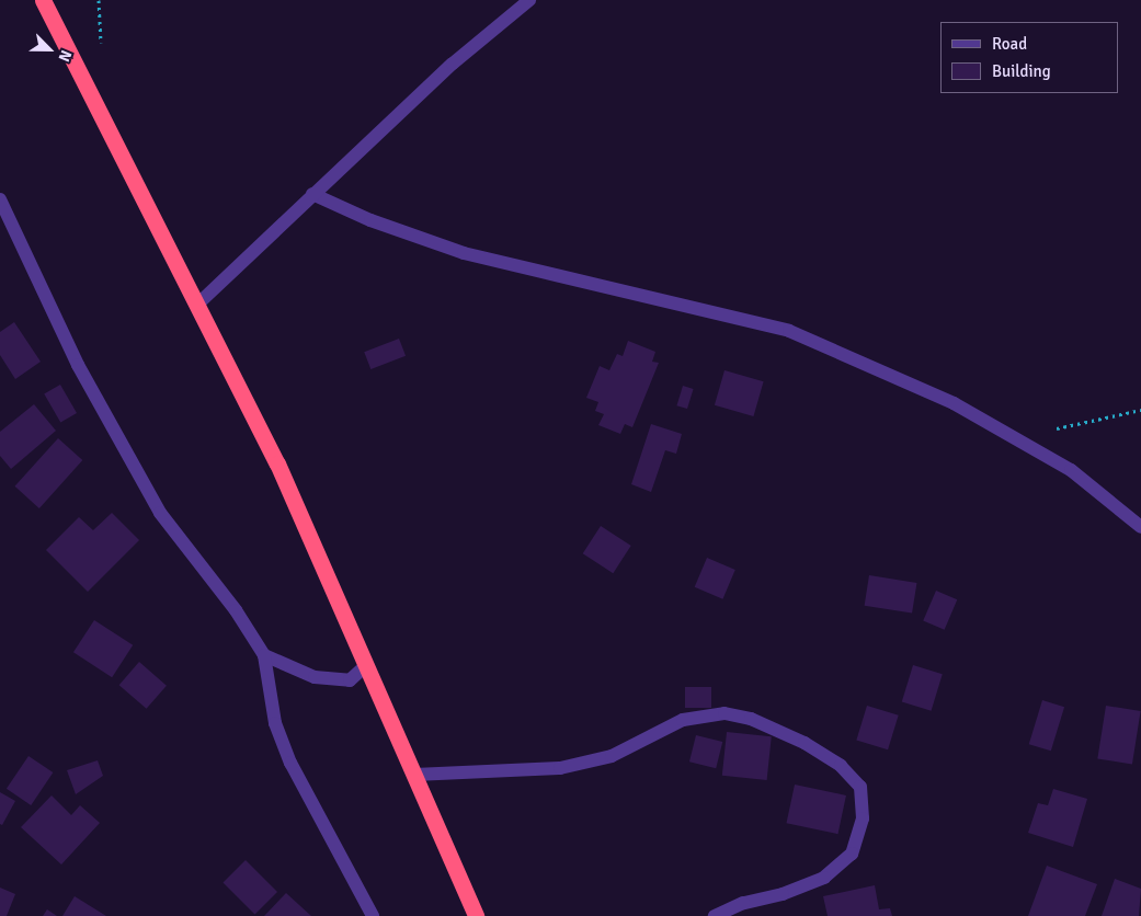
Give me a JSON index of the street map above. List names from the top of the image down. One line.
{"legend":["Road","Building"],"north":"bottom right"}
